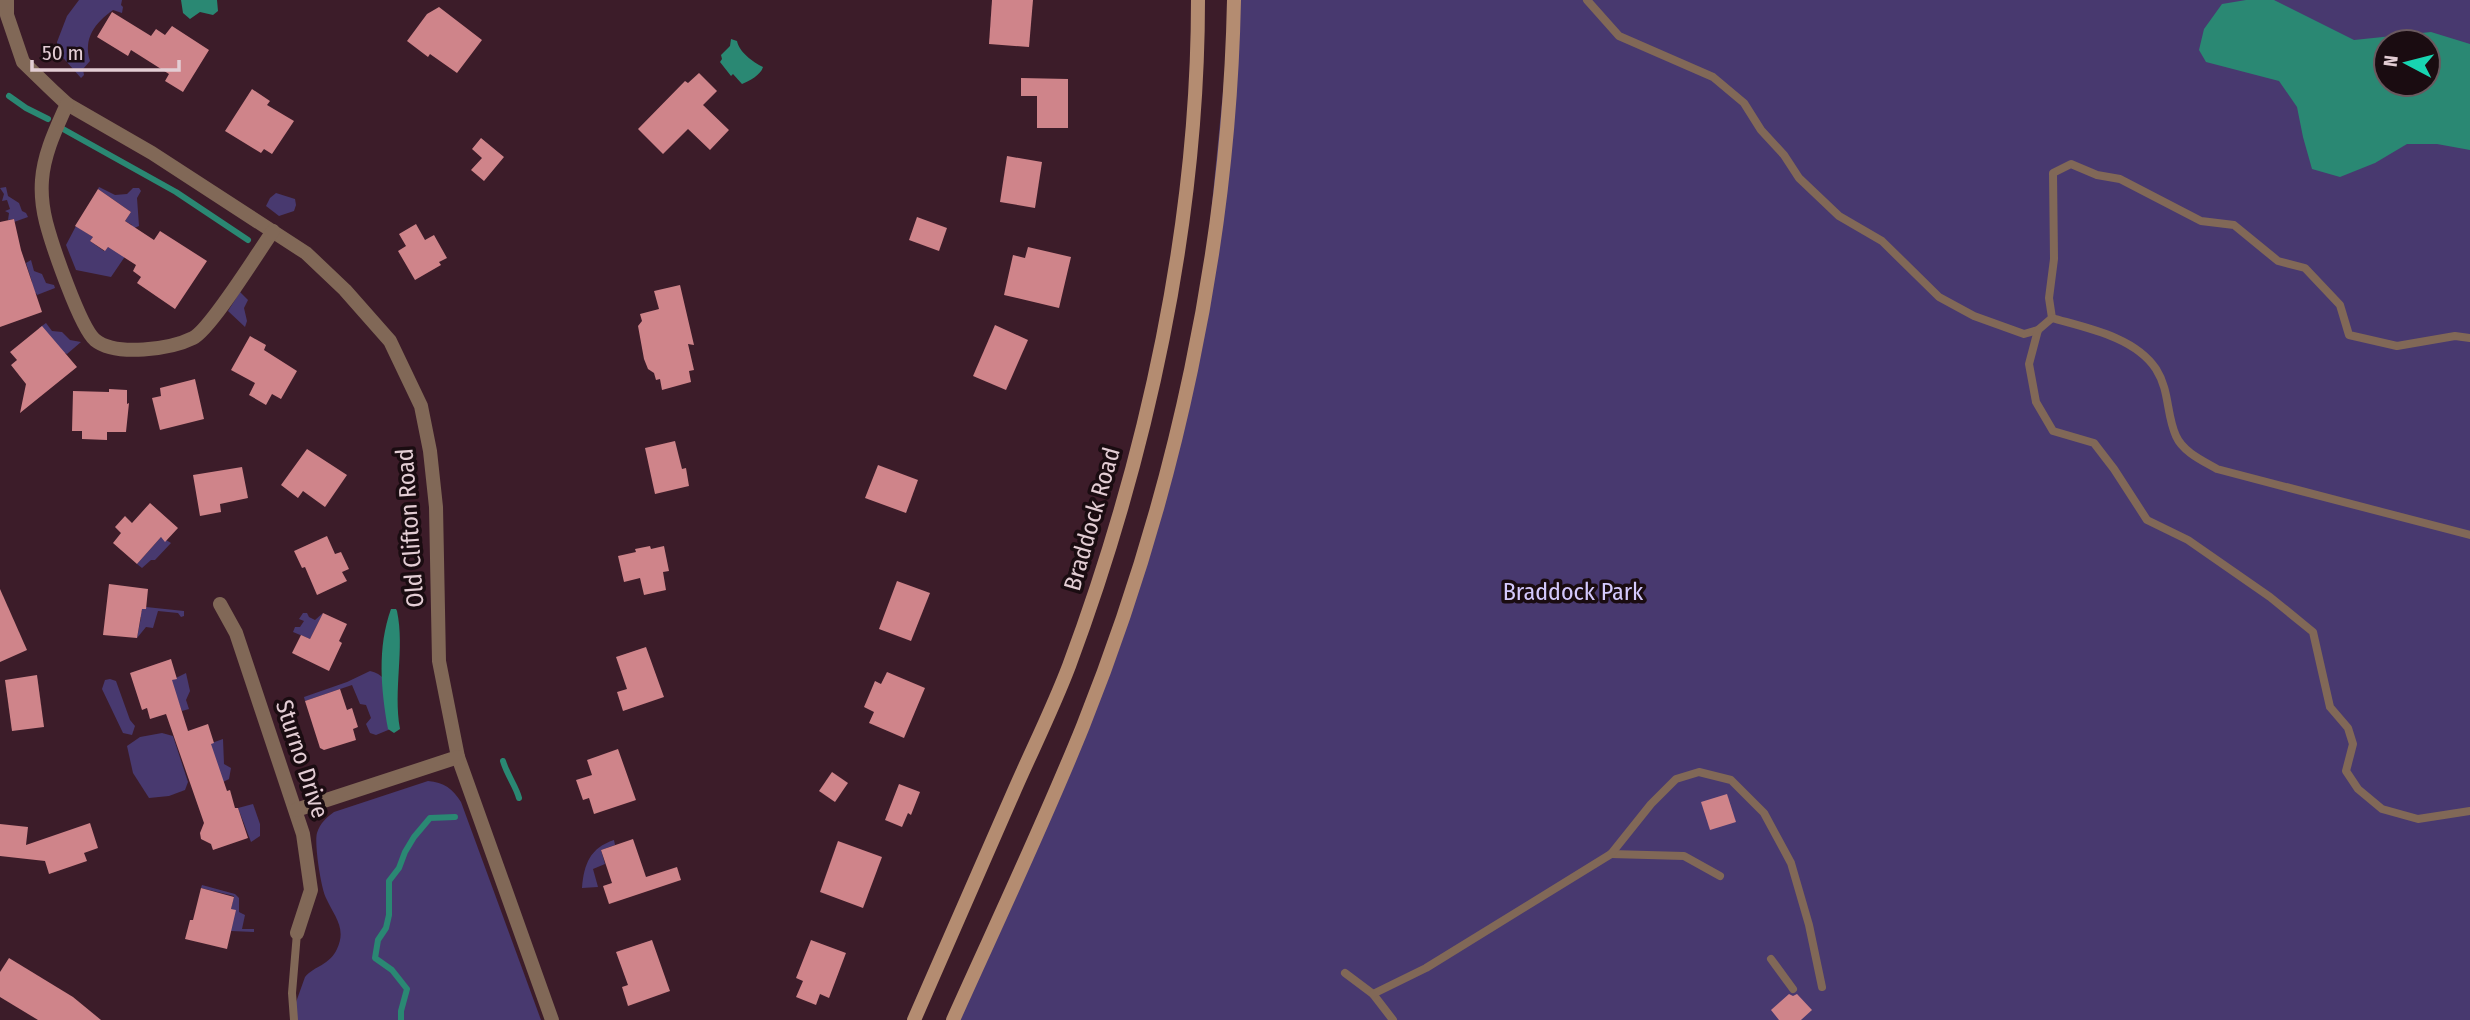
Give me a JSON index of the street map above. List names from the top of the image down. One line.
{"streets":{"main road":["Braddock Road"],"street":["Old Clifton Road","Sturno Drive"]},"parks":["Braddock Park"],"scale_bar":"50 m","north":"left"}
